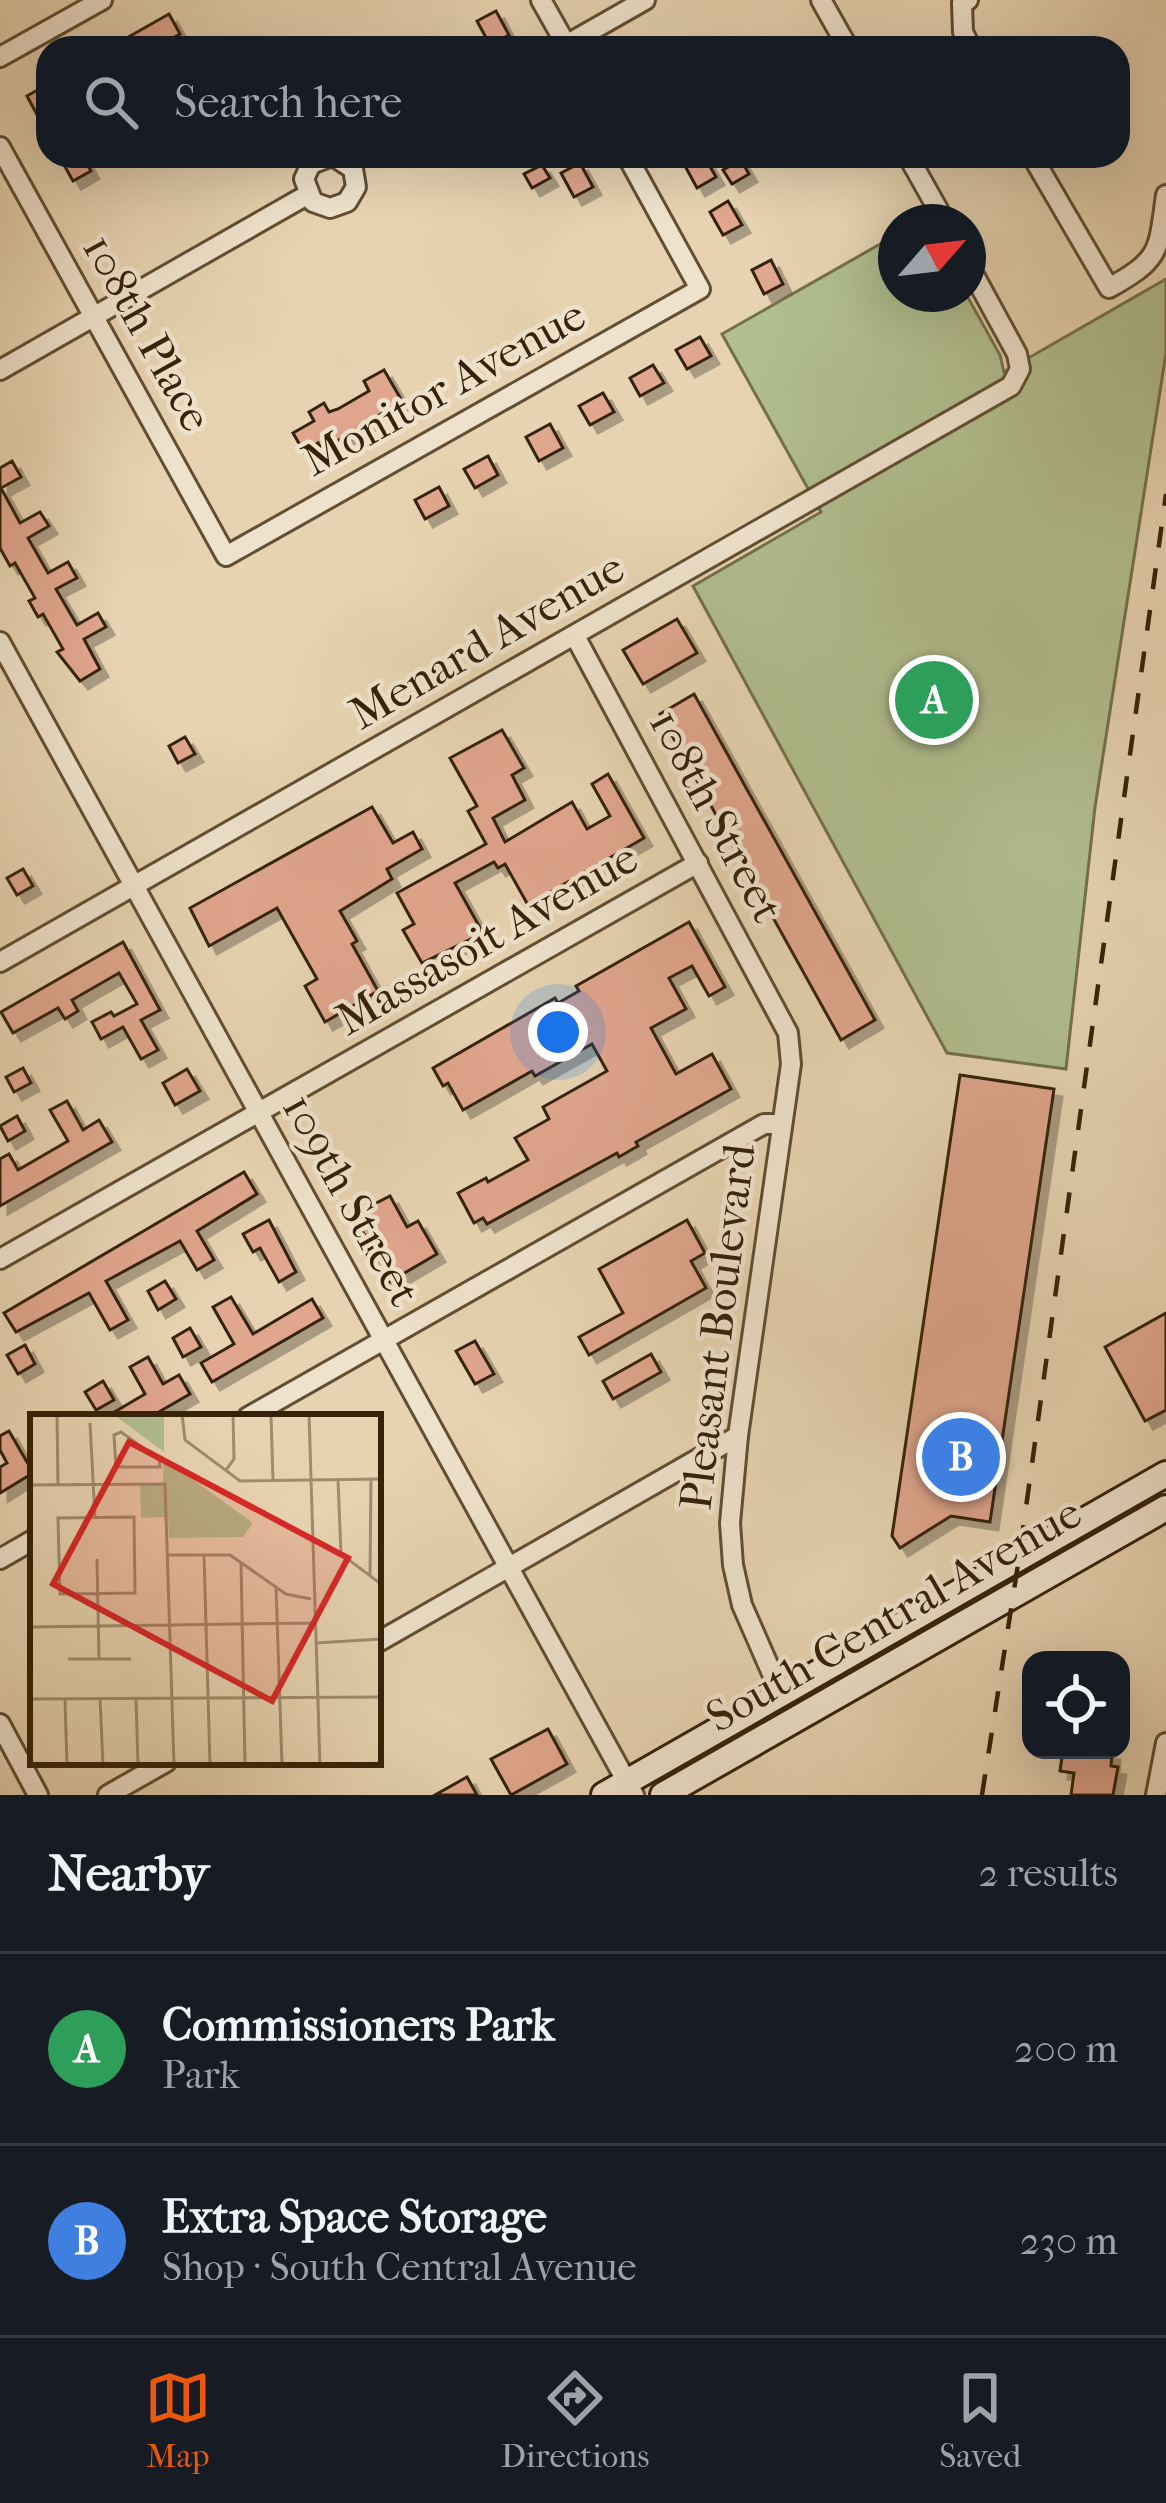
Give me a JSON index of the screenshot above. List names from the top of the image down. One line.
{"streets":{"street":["108th Place","Monitor Avenue","Menard Avenue","108th Street","Massasoit Avenue","109th Street","Pleasant Boulevard","South Central Avenue"]},"crossings":[["108th Place","Monitor Avenue"],["Menard Avenue","108th Street"],["Menard Avenue","109th Street"],["108th Street","Massasoit Avenue"],["108th Street","Pleasant Boulevard"],["Massasoit Avenue","109th Street"],["109th Street","South Central Avenue"],["Pleasant Boulevard","South Central Avenue"]],"north":"top right","page":{"search":"Search here","pins":["A","B"],"heading":["Nearby","2 results"],"list":[{"mark":"A","name":"Commissioners Park","note":"Park","value":"200 m"},{"mark":"B","name":"Extra Space Storage","note":"Shop · South Central Avenue","value":"230 m"}],"nav":["Map","Directions","Saved"]}}
